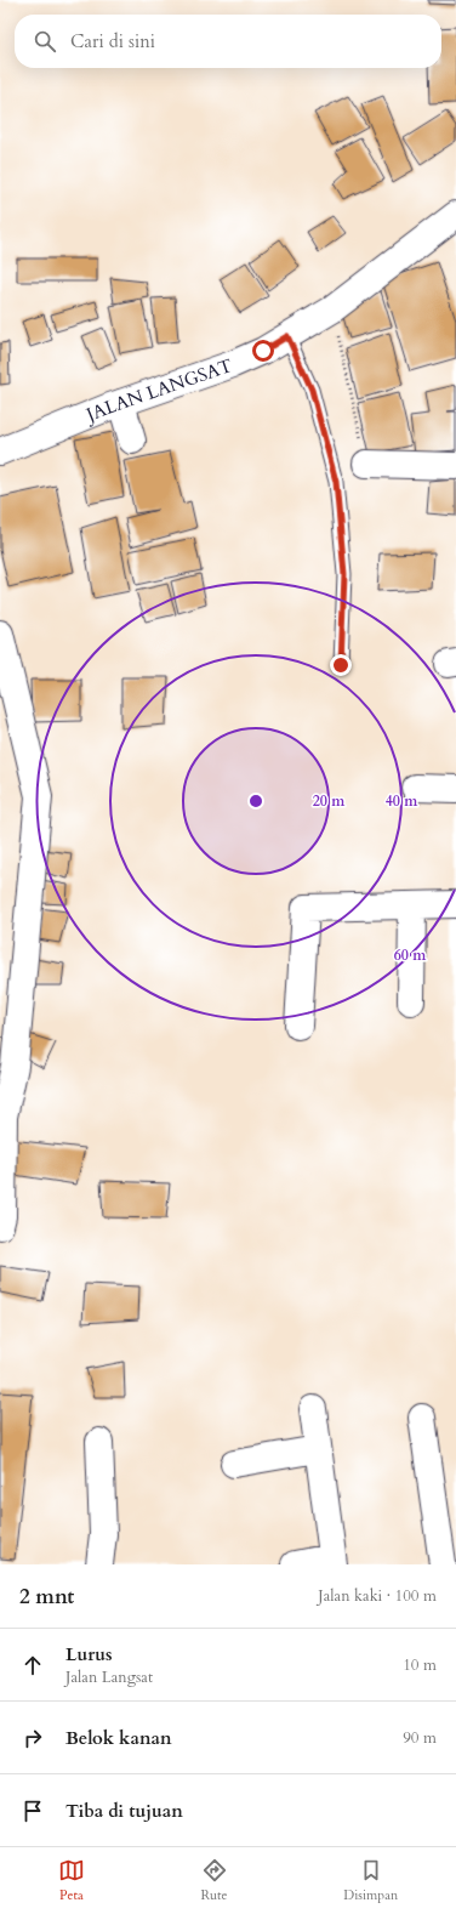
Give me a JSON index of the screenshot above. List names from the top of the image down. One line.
{"streets":{"street":["JALAN LANGSAT"]},"page":{"search":"Cari di sini","heading":["2 mnt","Jalan kaki · 100 m"],"list":[["Lurus","Jalan Langsat","10 m"],["Belok kanan","90 m"],"Tiba di tujuan"],"nav":["Peta","Rute","Disimpan"]},"rings":["20 m","40 m","60 m"]}
